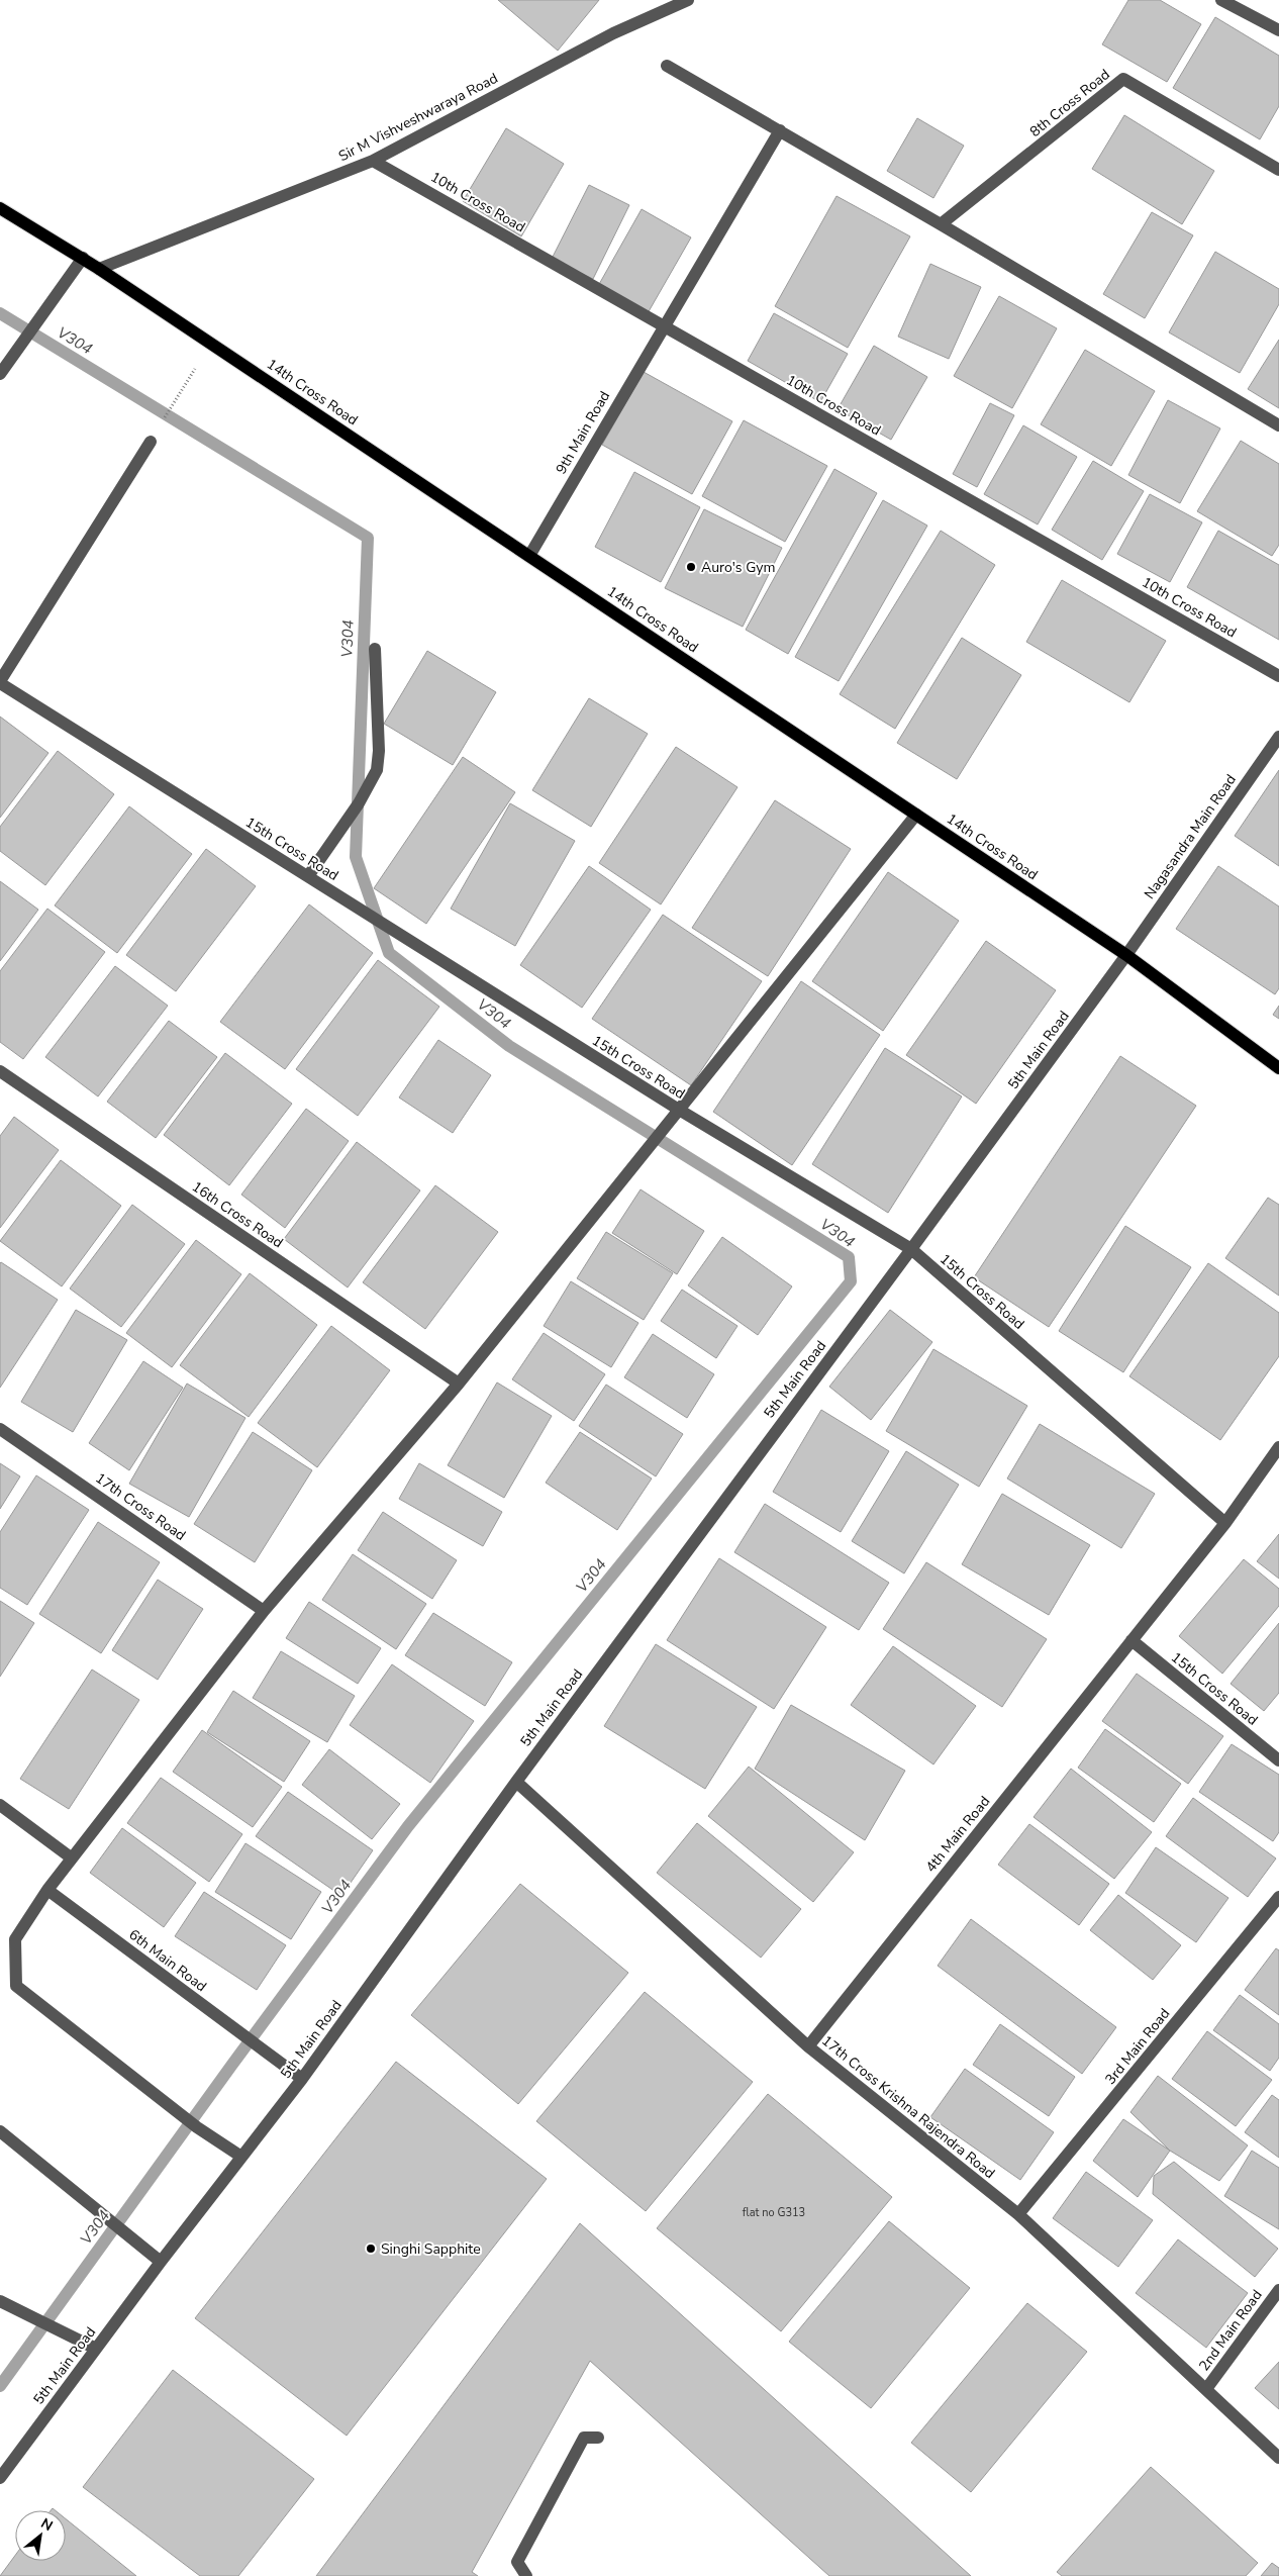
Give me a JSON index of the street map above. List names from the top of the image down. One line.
{"streets":{"main road":["14th Cross Road"],"street":["8th Cross Road","Sir M Vishveshwaraya Road","10th Cross Road","9th Main Road","Nagasandra Main Road","15th Cross Road","5th Main Road","16th Cross Road","17th Cross Road","4th Main Road","6th Main Road","3rd Main Road","17th Cross Krishna Rajendra Road","2nd Main Road"]},"crossings":[["Sir M Vishveshwaraya Road","10th Cross Road"],["Sir M Vishveshwaraya Road","14th Cross Road"],["10th Cross Road","9th Main Road"],["14th Cross Road","9th Main Road"],["14th Cross Road","Nagasandra Main Road"],["14th Cross Road","5th Main Road"],["Nagasandra Main Road","5th Main Road"],["15th Cross Road","5th Main Road"],["15th Cross Road","4th Main Road"],["5th Main Road","6th Main Road"],["5th Main Road","17th Cross Krishna Rajendra Road"],["4th Main Road","17th Cross Krishna Rajendra Road"],["3rd Main Road","17th Cross Krishna Rajendra Road"],["17th Cross Krishna Rajendra Road","2nd Main Road"]],"water":["V304"],"places":["Auro's Gym","Singhi Sapphite"],"house_numbers":["flat no G313"],"north":"top right"}
